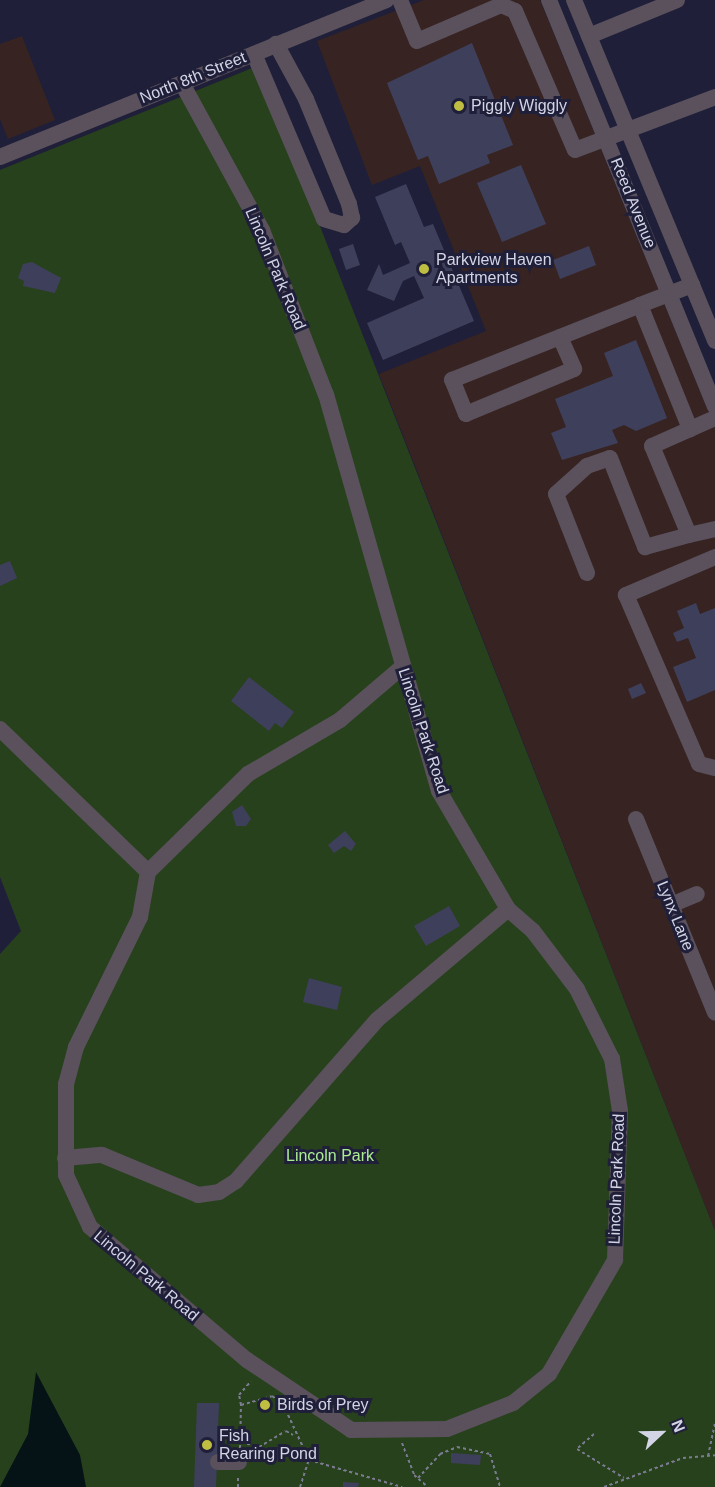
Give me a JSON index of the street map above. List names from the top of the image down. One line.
{"streets":{"street":["North 8th Street","Reed Avenue","Lincoln Park Road","Lynx Lane"]},"crossings":[["North 8th Street","Lincoln Park Road"]],"parks":["Lincoln Park"],"places":["Piggly Wiggly","Parkview Haven Apartments","Birds of Prey","Fish Rearing Pond"],"north":"right"}
